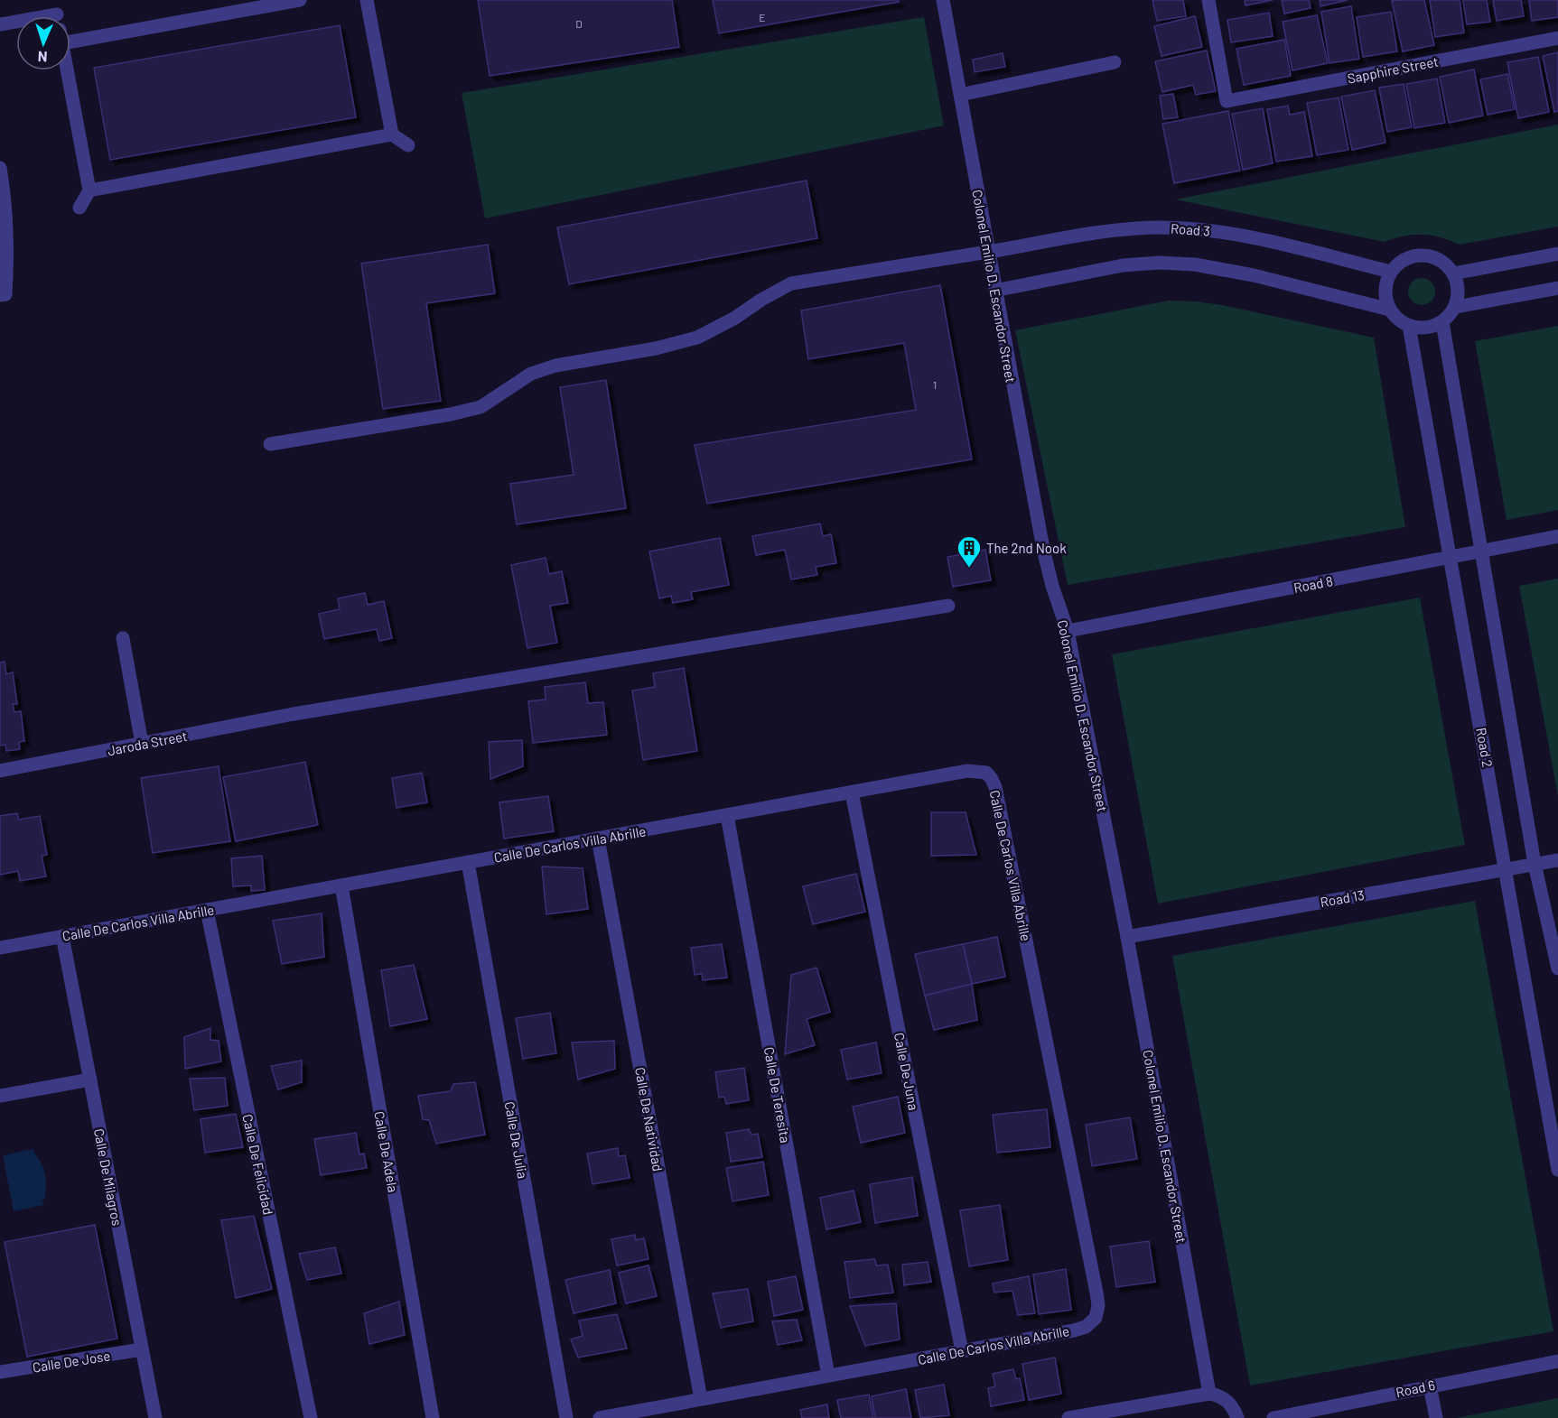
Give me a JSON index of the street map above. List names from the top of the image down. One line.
{"streets":{"street":["Sapphire Street","Road 3","Colonel Emilio D. Escandor Street","Road 8","Jaroda Street","Road 2","Calle De Carlos Villa Abrille","Road 13","Calle De Juna","Calle De Teresita","Calle De Natividad","Calle De Julia","Calle De Adela","Calle De Felicidad","Calle De Milagros","Calle De Jose","Road 6"]},"crossings":[["Road 3","Colonel Emilio D. Escandor Street"],["Road 3","Road 2"],["Colonel Emilio D. Escandor Street","Road 8"],["Colonel Emilio D. Escandor Street","Road 13"],["Road 8","Road 2"],["Road 2","Road 13"],["Calle De Carlos Villa Abrille","Calle De Juna"],["Calle De Carlos Villa Abrille","Calle De Teresita"],["Calle De Carlos Villa Abrille","Calle De Natividad"],["Calle De Carlos Villa Abrille","Calle De Julia"],["Calle De Carlos Villa Abrille","Calle De Adela"],["Calle De Carlos Villa Abrille","Calle De Felicidad"],["Calle De Carlos Villa Abrille","Calle De Milagros"],["Calle De Milagros","Calle De Jose"]],"places":{"building":["The 2nd Nook"]},"house_numbers":["E","D","1"],"north":"bottom"}
